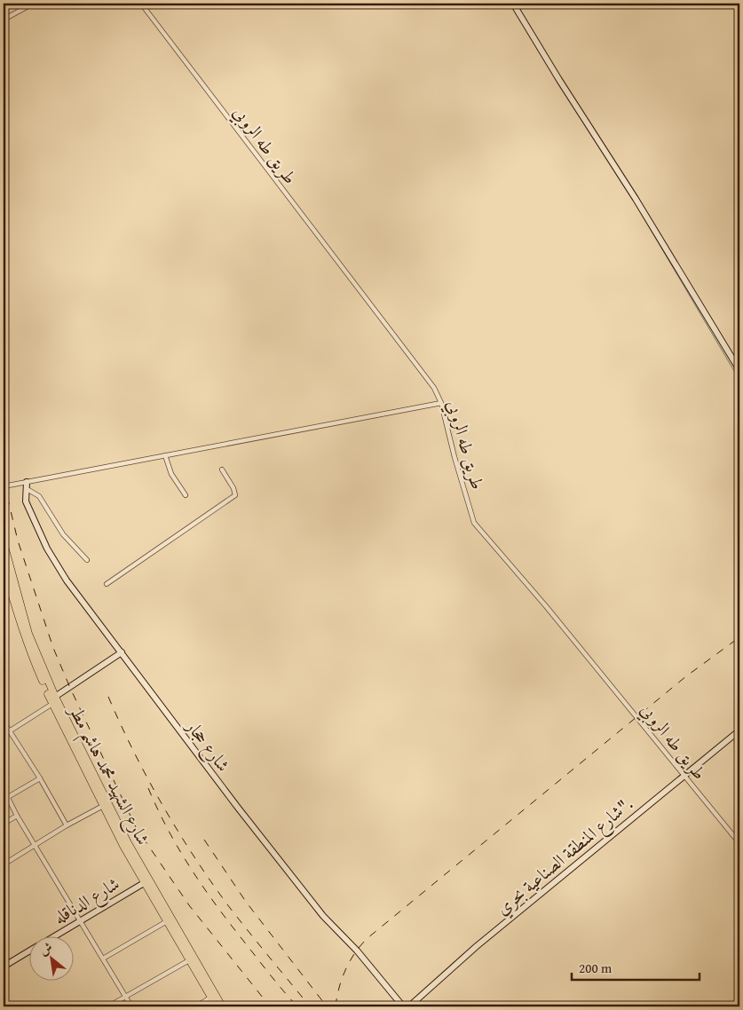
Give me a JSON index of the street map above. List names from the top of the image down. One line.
{"streets":{"main road":["شارع الشهيد محمد هاشم مطر"],"street":["طريق طه الروبي","شارع حجار","شارع المنطقة الصناعية بحري\".","شارع الدناقله"]},"crossings":[["طريق طه الروبي","شارع المنطقة الصناعية بحري\"."],["شارع الشهيد محمد هاشم مطر","شارع الدناقله"]],"scale_bar":"200 m","north":"top left"}
